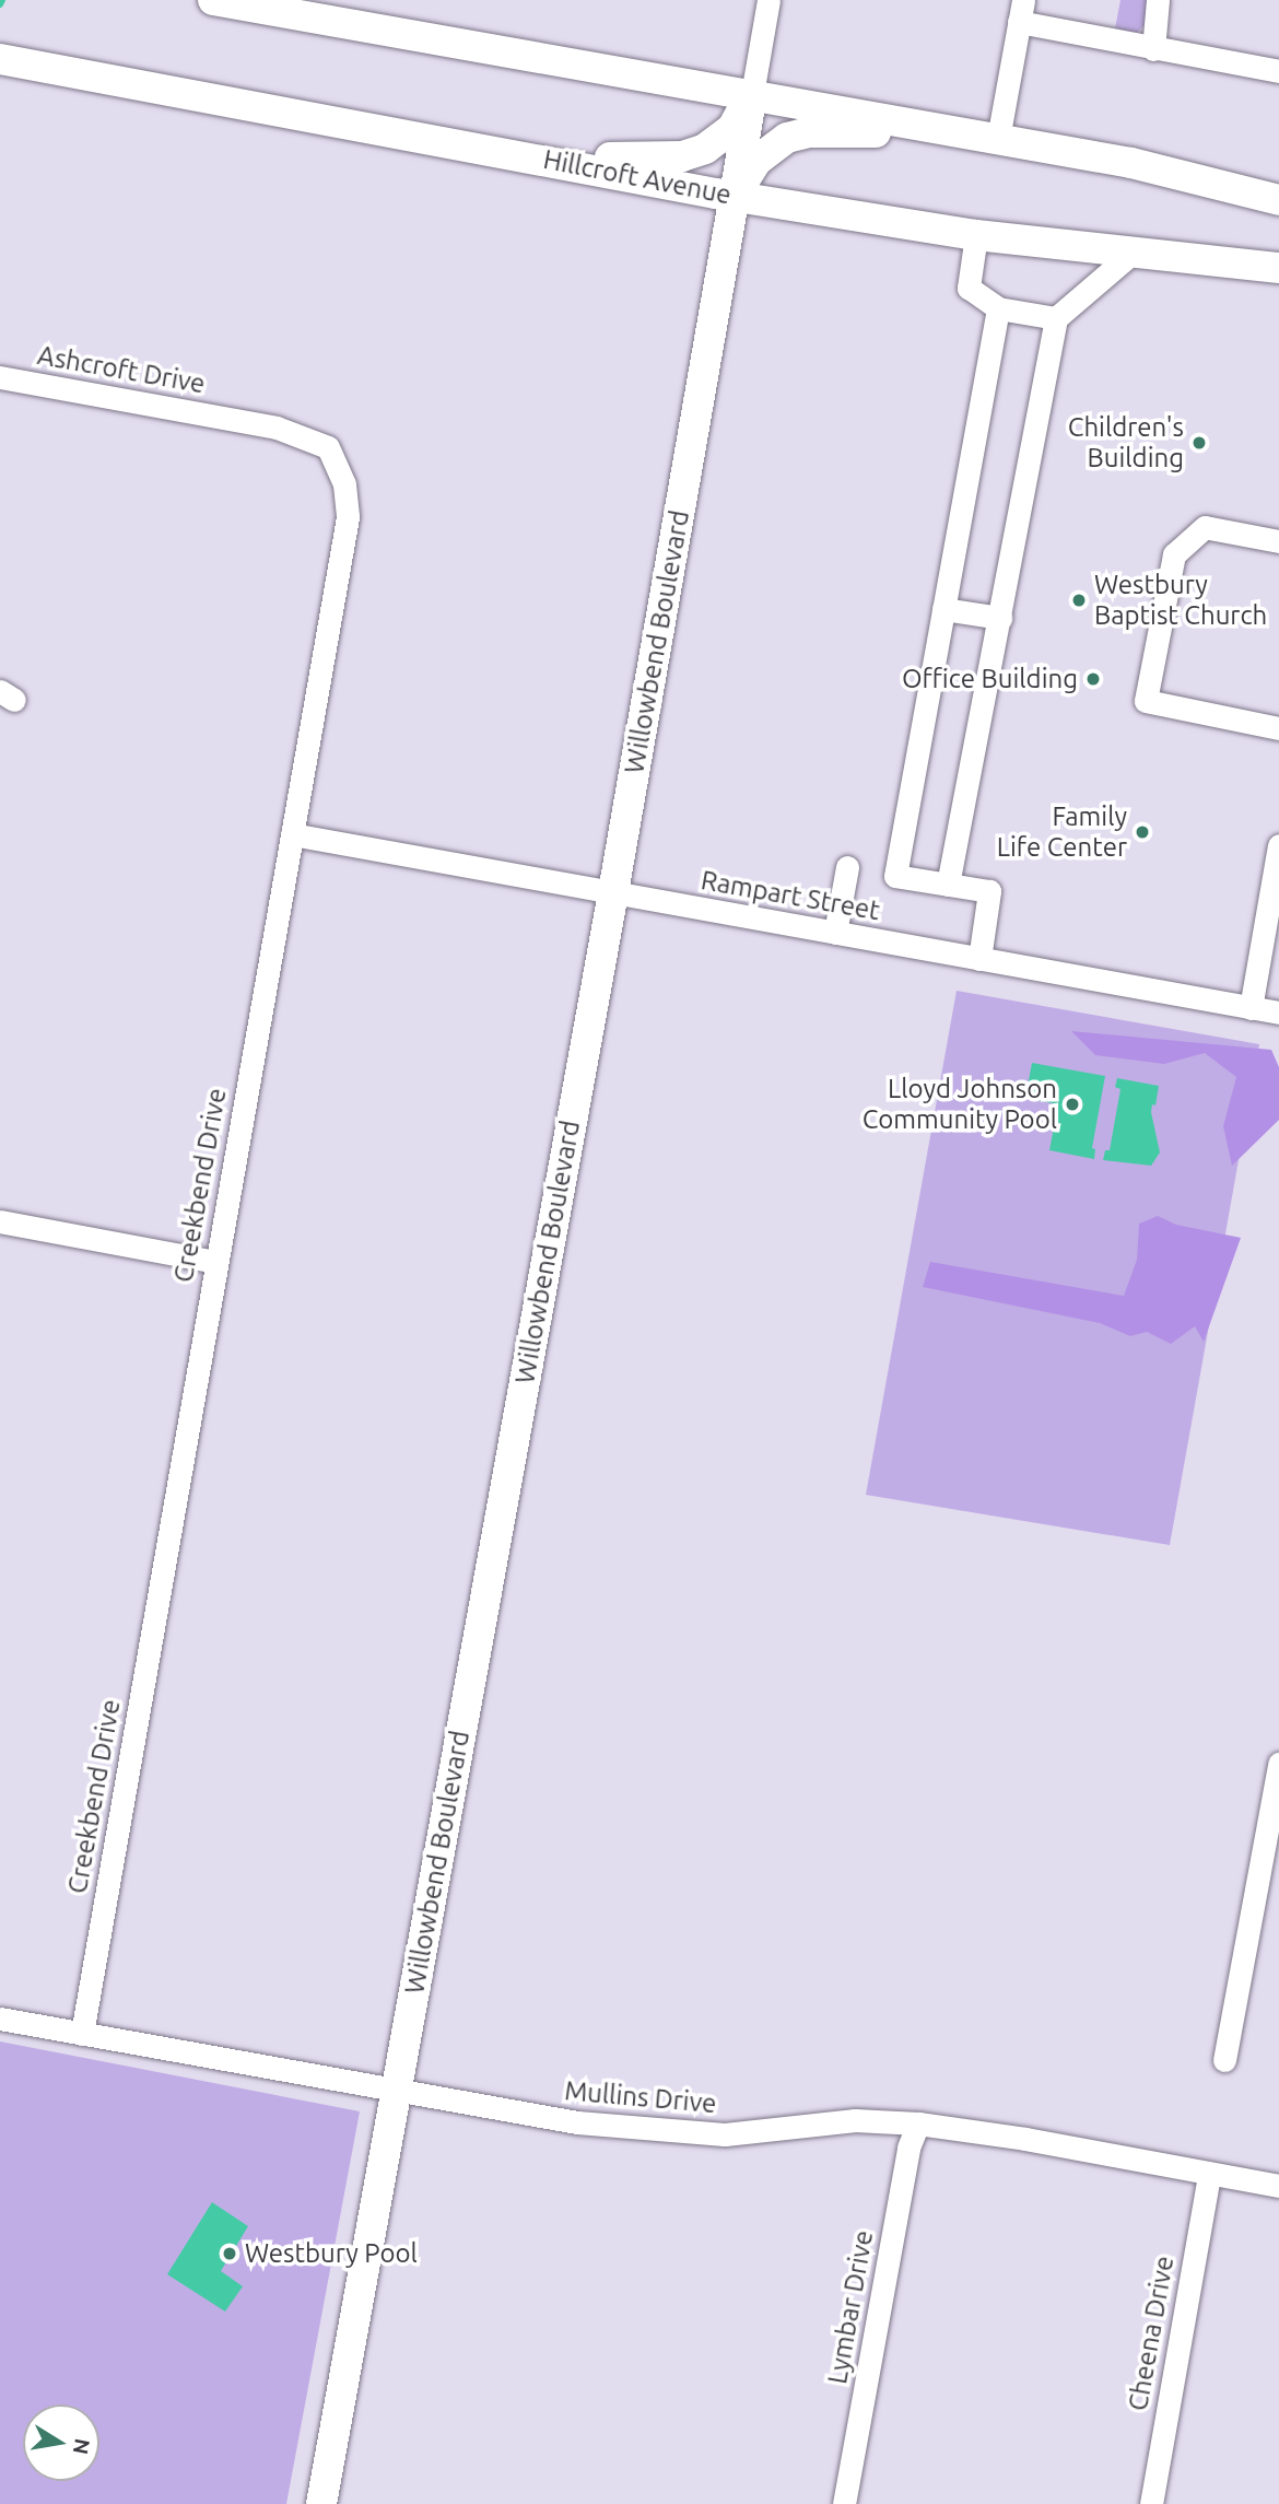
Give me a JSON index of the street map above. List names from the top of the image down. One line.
{"streets":{"main road":["Hillcroft Avenue","Willowbend Boulevard"],"street":["Ashcroft Drive","Rampart Street","Creekbend Drive","Mullins Drive","Lymbar Drive","Cheena Drive"]},"crossings":[["Hillcroft Avenue","Willowbend Boulevard"],["Ashcroft Drive","Creekbend Drive"],["Willowbend Boulevard","Rampart Street"],["Willowbend Boulevard","Mullins Drive"],["Rampart Street","Creekbend Drive"],["Creekbend Drive","Mullins Drive"],["Mullins Drive","Lymbar Drive"],["Mullins Drive","Cheena Drive"]],"places":["Children's Building","Westbury Baptist Church","Office Building","Family Life Center","Lloyd Johnson Community Pool","Westbury Pool"],"north":"right"}
